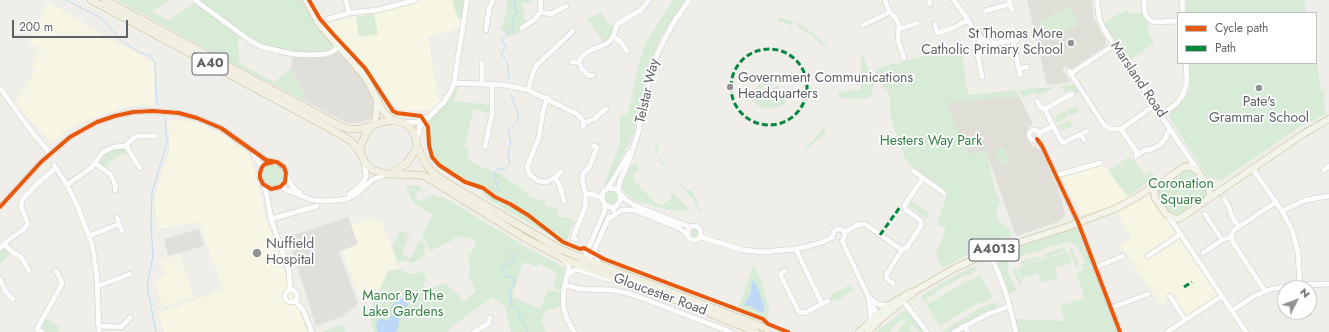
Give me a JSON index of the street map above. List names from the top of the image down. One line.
{"streets":{"highway":["A40","Gloucester Road"],"main road":["A4013"],"street":["Marsland Road","Telstar Way"]},"crossings":[["A40","Gloucester Road"],["Marsland Road","A4013"]],"parks":["Hesters Way Park","Coronation Square","Manor By The Lake Gardens"],"places":["St Thomas More Catholic Primary School","Government Communications Headquarters","Pate's Grammar School","Nuffield Hospital"],"legend":["Cycle path","Path"],"scale_bar":"200 m","north":"top right"}
